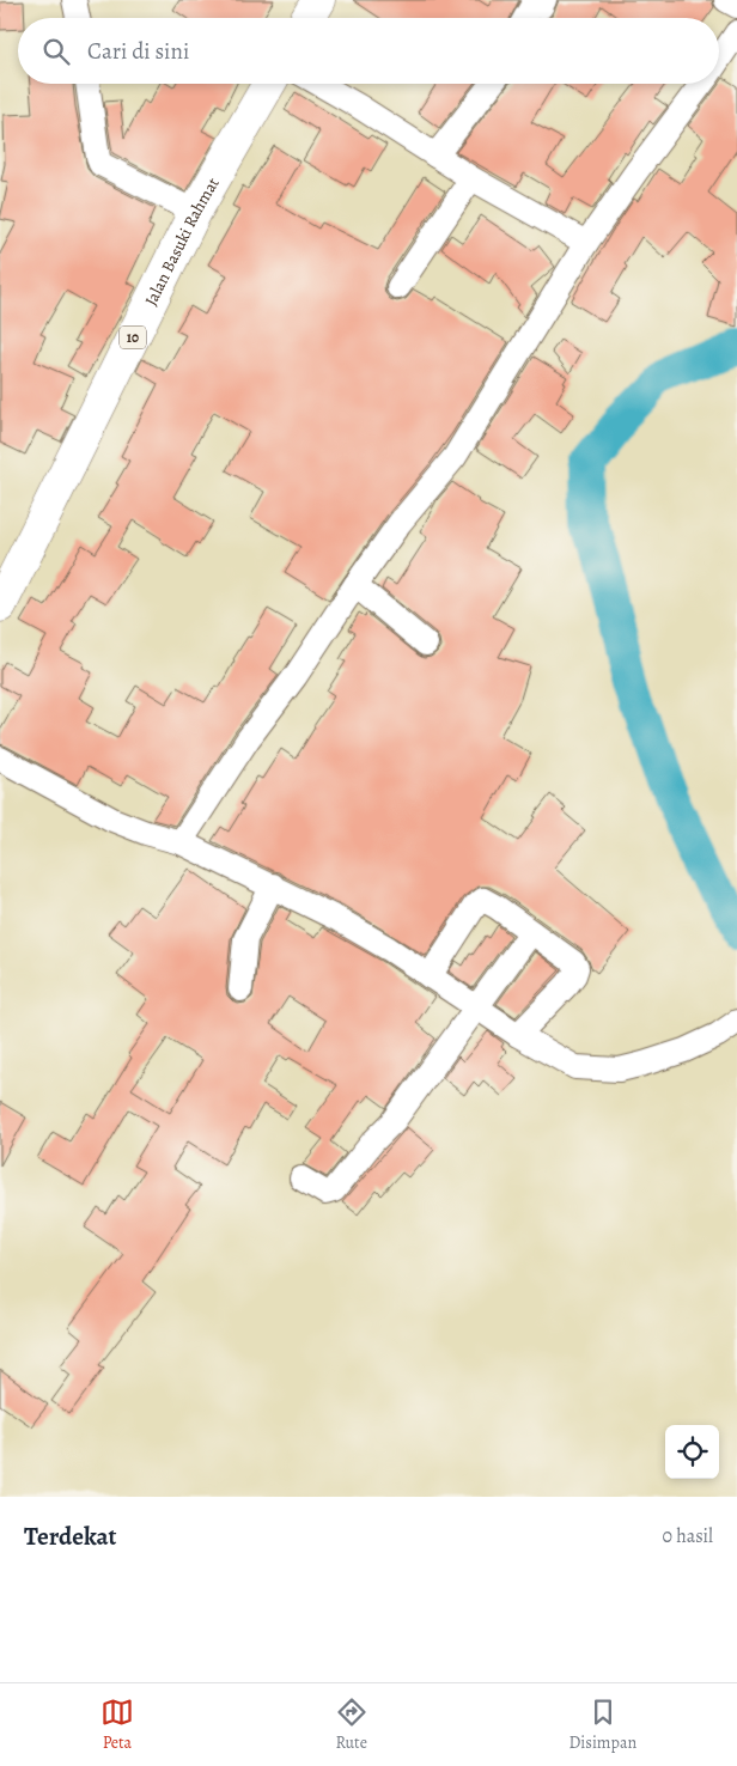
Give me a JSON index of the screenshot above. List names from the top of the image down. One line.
{"streets":{"highway":["Jalan Basuki Rahmat","10"]},"page":{"search":"Cari di sini","heading":["Terdekat","0 hasil"],"nav":["Peta","Rute","Disimpan"]}}
